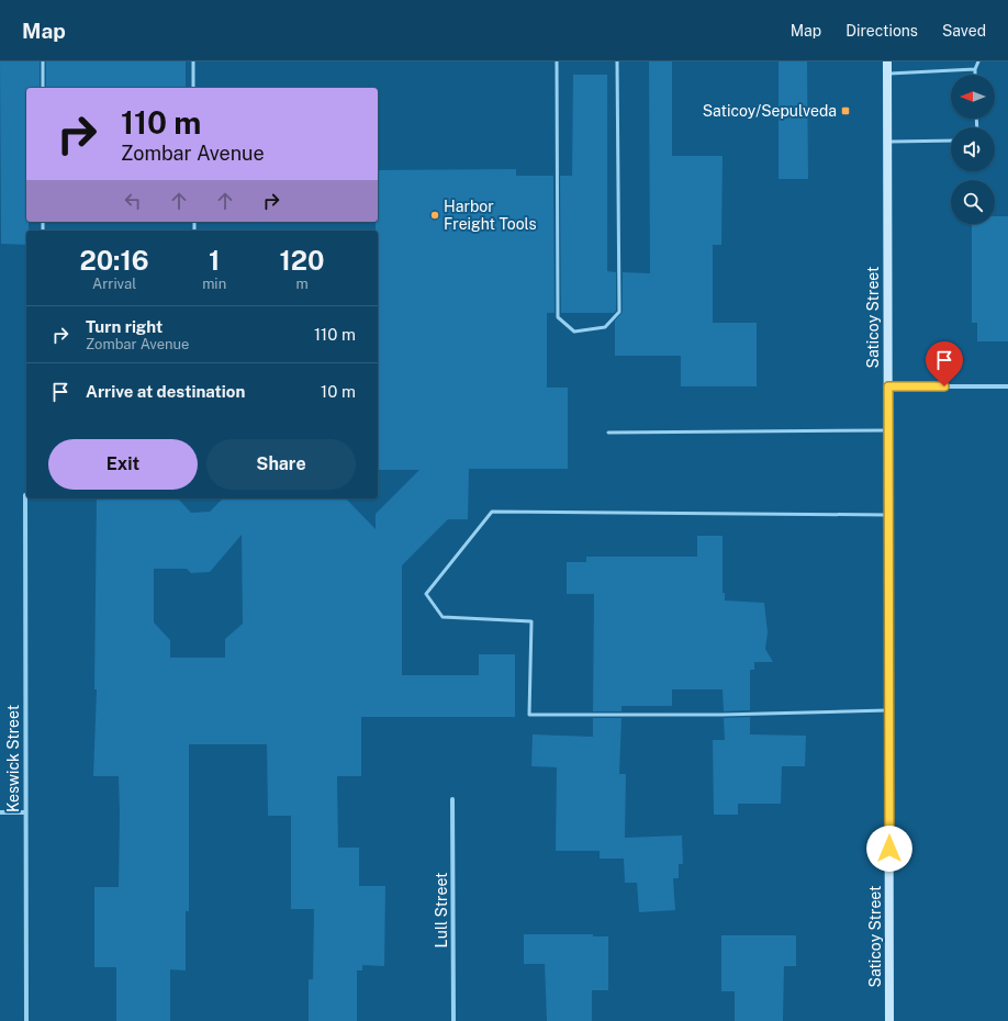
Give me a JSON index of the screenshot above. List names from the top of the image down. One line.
{"streets":{"main road":["Saticoy Street"],"street":["Keswick Street","Lull Street"]},"places":{"transit":["Saticoy/Sepulveda"],"other":["Harbor Freight Tools"]},"north":"left","page":{"header":"Map","nav":["Map","Directions","Saved"],"turn":["110 m","Zombar Avenue"],"eta":["20:16","Arrival","1","min","120","m"],"list":[{"name":"Turn right","note":"Zombar Avenue","value":"110 m"},{"name":"Arrive at destination","value":"10 m"}],"buttons":["Exit","Share"]}}
